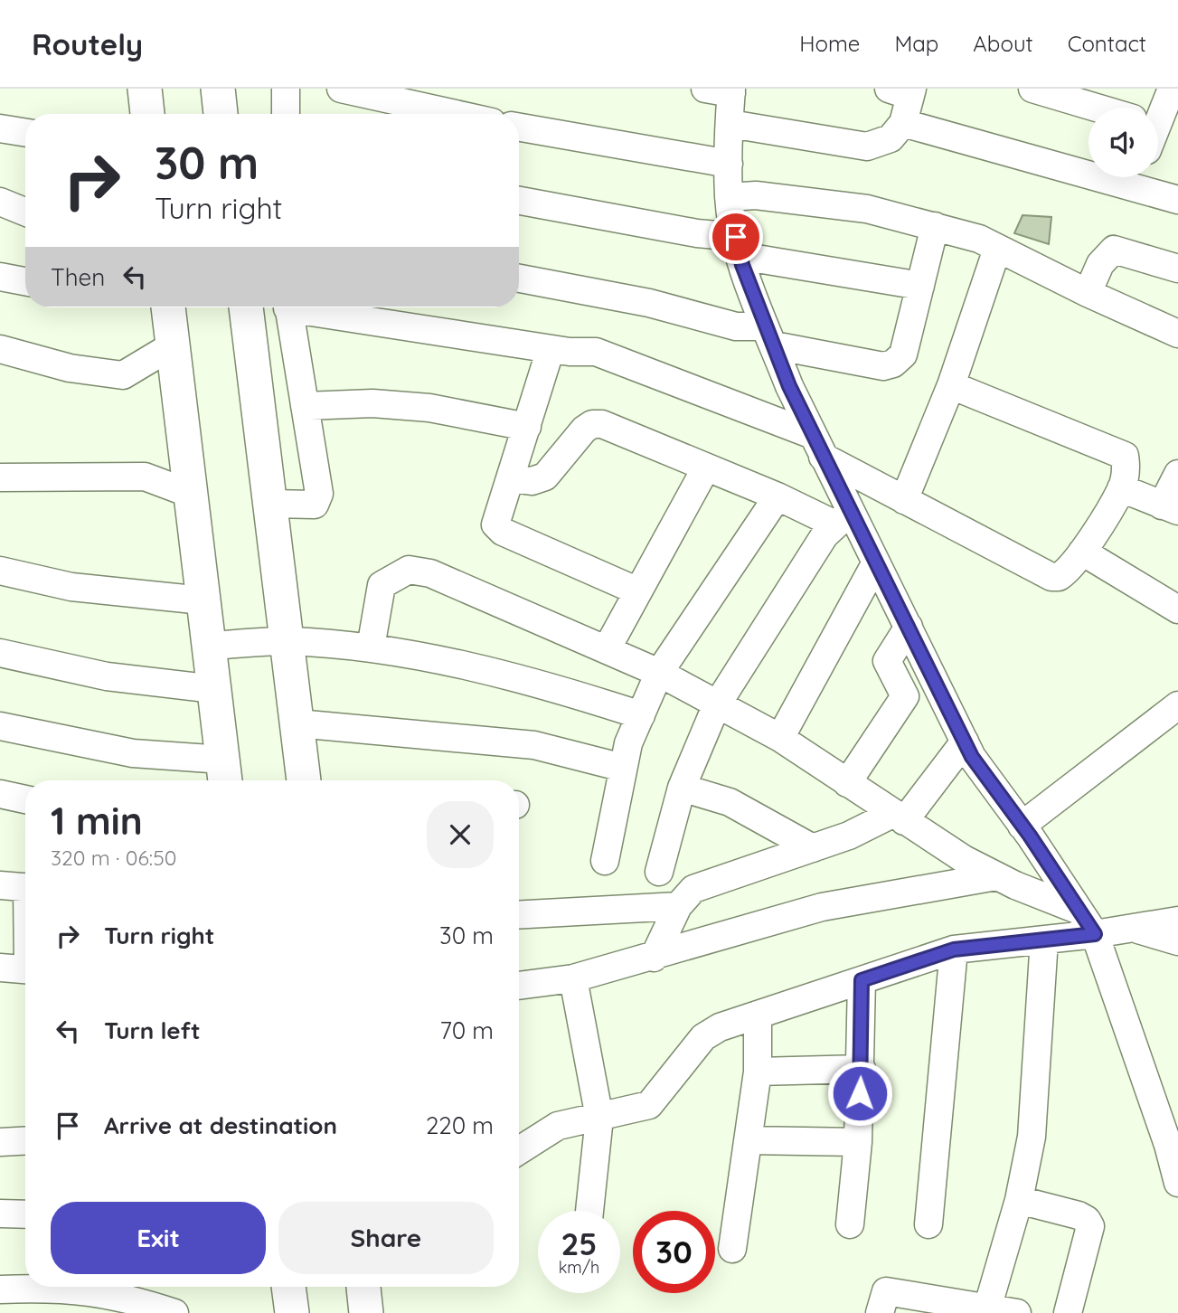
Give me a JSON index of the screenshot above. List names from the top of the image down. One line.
{"page":{"header":"Routely","nav":["Home","Map","About","Contact"],"turn":["30 m","Turn right"],"then":"Then","heading":["1 min","320 m · 06:50"],"list":[{"name":"Turn right","value":"30 m"},{"name":"Turn left","value":"70 m"},{"name":"Arrive at destination","value":"220 m"}],"buttons":["Exit","Share"],"speed":"25 km/h","limit":"30"}}
